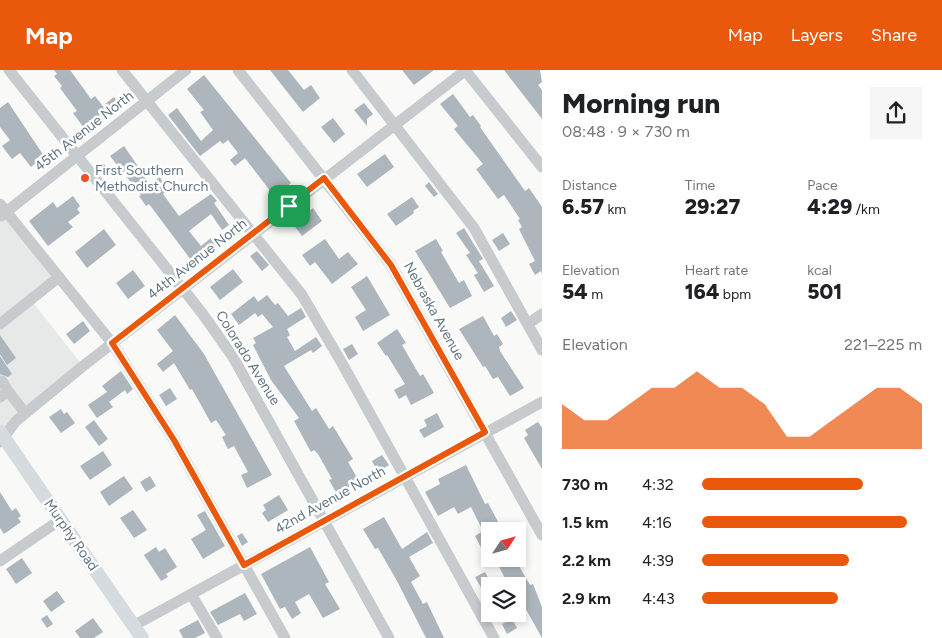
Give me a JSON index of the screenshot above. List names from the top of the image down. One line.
{"streets":{"main road":["Murphy Road"],"street":["45th Avenue North","44th Avenue North","Nebraska Avenue","Colorado Avenue","42nd Avenue North"]},"crossings":[["45th Avenue North","Colorado Avenue"],["44th Avenue North","Nebraska Avenue"],["44th Avenue North","Colorado Avenue"],["44th Avenue North","Murphy Road"],["Nebraska Avenue","42nd Avenue North"],["Colorado Avenue","42nd Avenue North"],["42nd Avenue North","Murphy Road"]],"places":["First Southern Methodist Church"],"north":"top right","page":{"header":"Map","nav":["Map","Layers","Share"],"heading":["Morning run","08:48 · 9 × 730 m"],"stats":[["Distance","6.57 km"],["Time","29:27"],["Pace","4:29 /km"],["Elevation","54 m"],["Heart rate","164 bpm"],["kcal","501"]],"chart":["Elevation","221–225 m"],"list":[{"name":"730 m","note":"4:32"},{"name":"1.5 km","note":"4:16"},{"name":"2.2 km","note":"4:39"},{"name":"2.9 km","note":"4:43"}]}}
